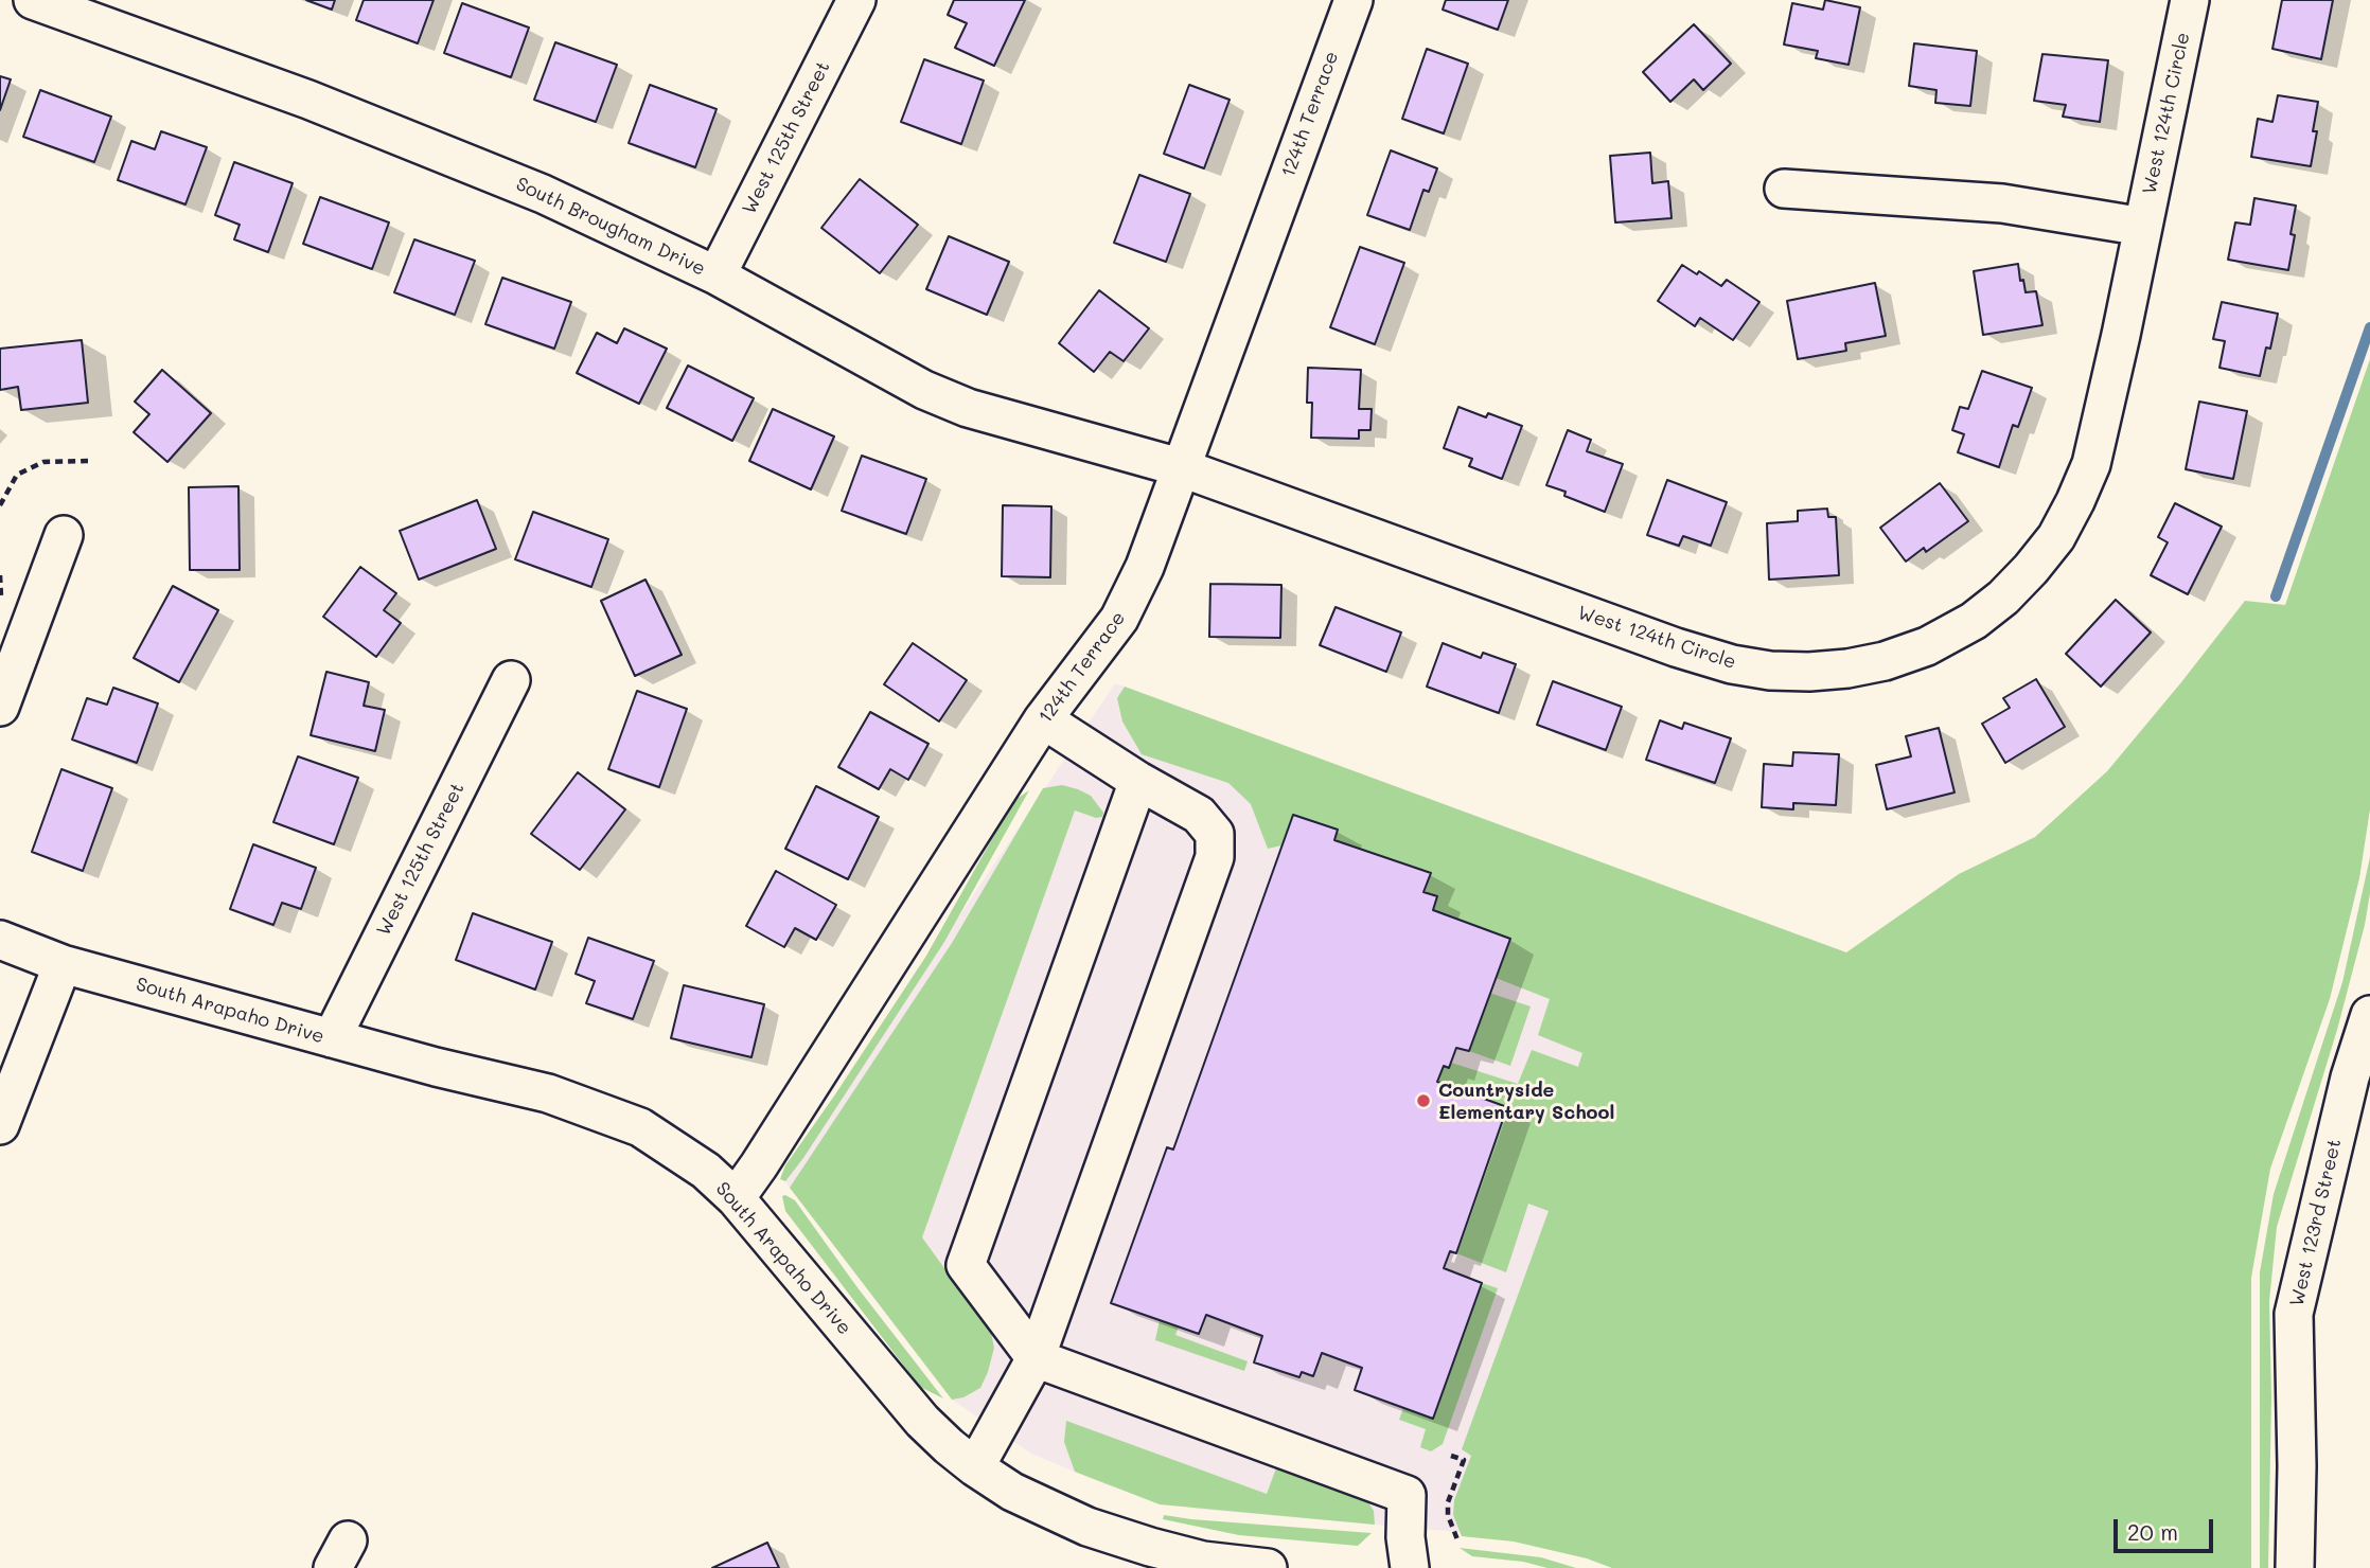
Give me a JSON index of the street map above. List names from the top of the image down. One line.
{"streets":{"street":["West 124th Circle","124th Terrace","West 125th Street","South Brougham Drive","South Arapaho Drive","West 123rd Street"]},"crossings":[["West 124th Circle","124th Terrace"],["West 124th Circle","South Brougham Drive"],["124th Terrace","South Brougham Drive"],["124th Terrace","South Arapaho Drive"],["West 125th Street","South Brougham Drive"],["West 125th Street","South Arapaho Drive"]],"places":["Countryside Elementary School"],"scale_bar":"20 m"}
